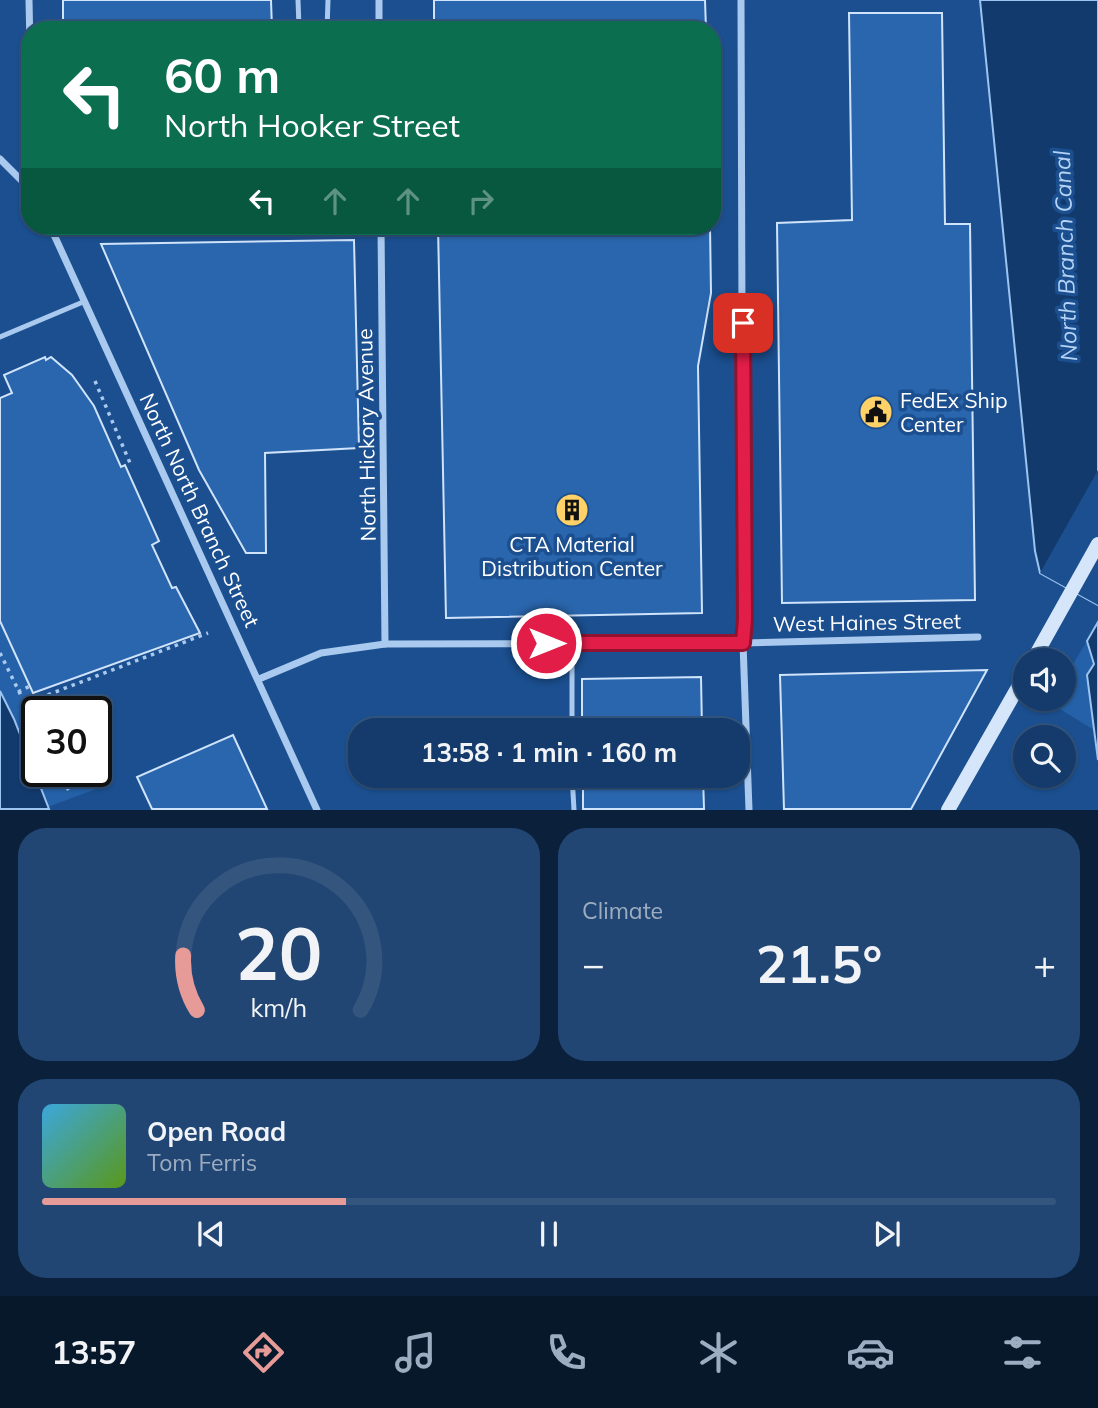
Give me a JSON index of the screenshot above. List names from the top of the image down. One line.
{"streets":{"street":["North Hickory Avenue","North North Branch Street","West Haines Street"]},"crossings":[["North Hickory Avenue","West Haines Street"],["North North Branch Street","West Haines Street"]],"water":["North Branch Canal"],"places":{"public building":["FedEx Ship Center"],"building":["CTA Material Distribution Center"]},"page":{"turn":["60 m","North Hooker Street"],"limit":"30","trip":"13:58 · 1 min · 160 m","tile":"Climate","heat":["−","21.5°","+"],"song":["Open Road","Tom Ferris"],"tabs":"13:57","gauge":["20","km/h"]}}
